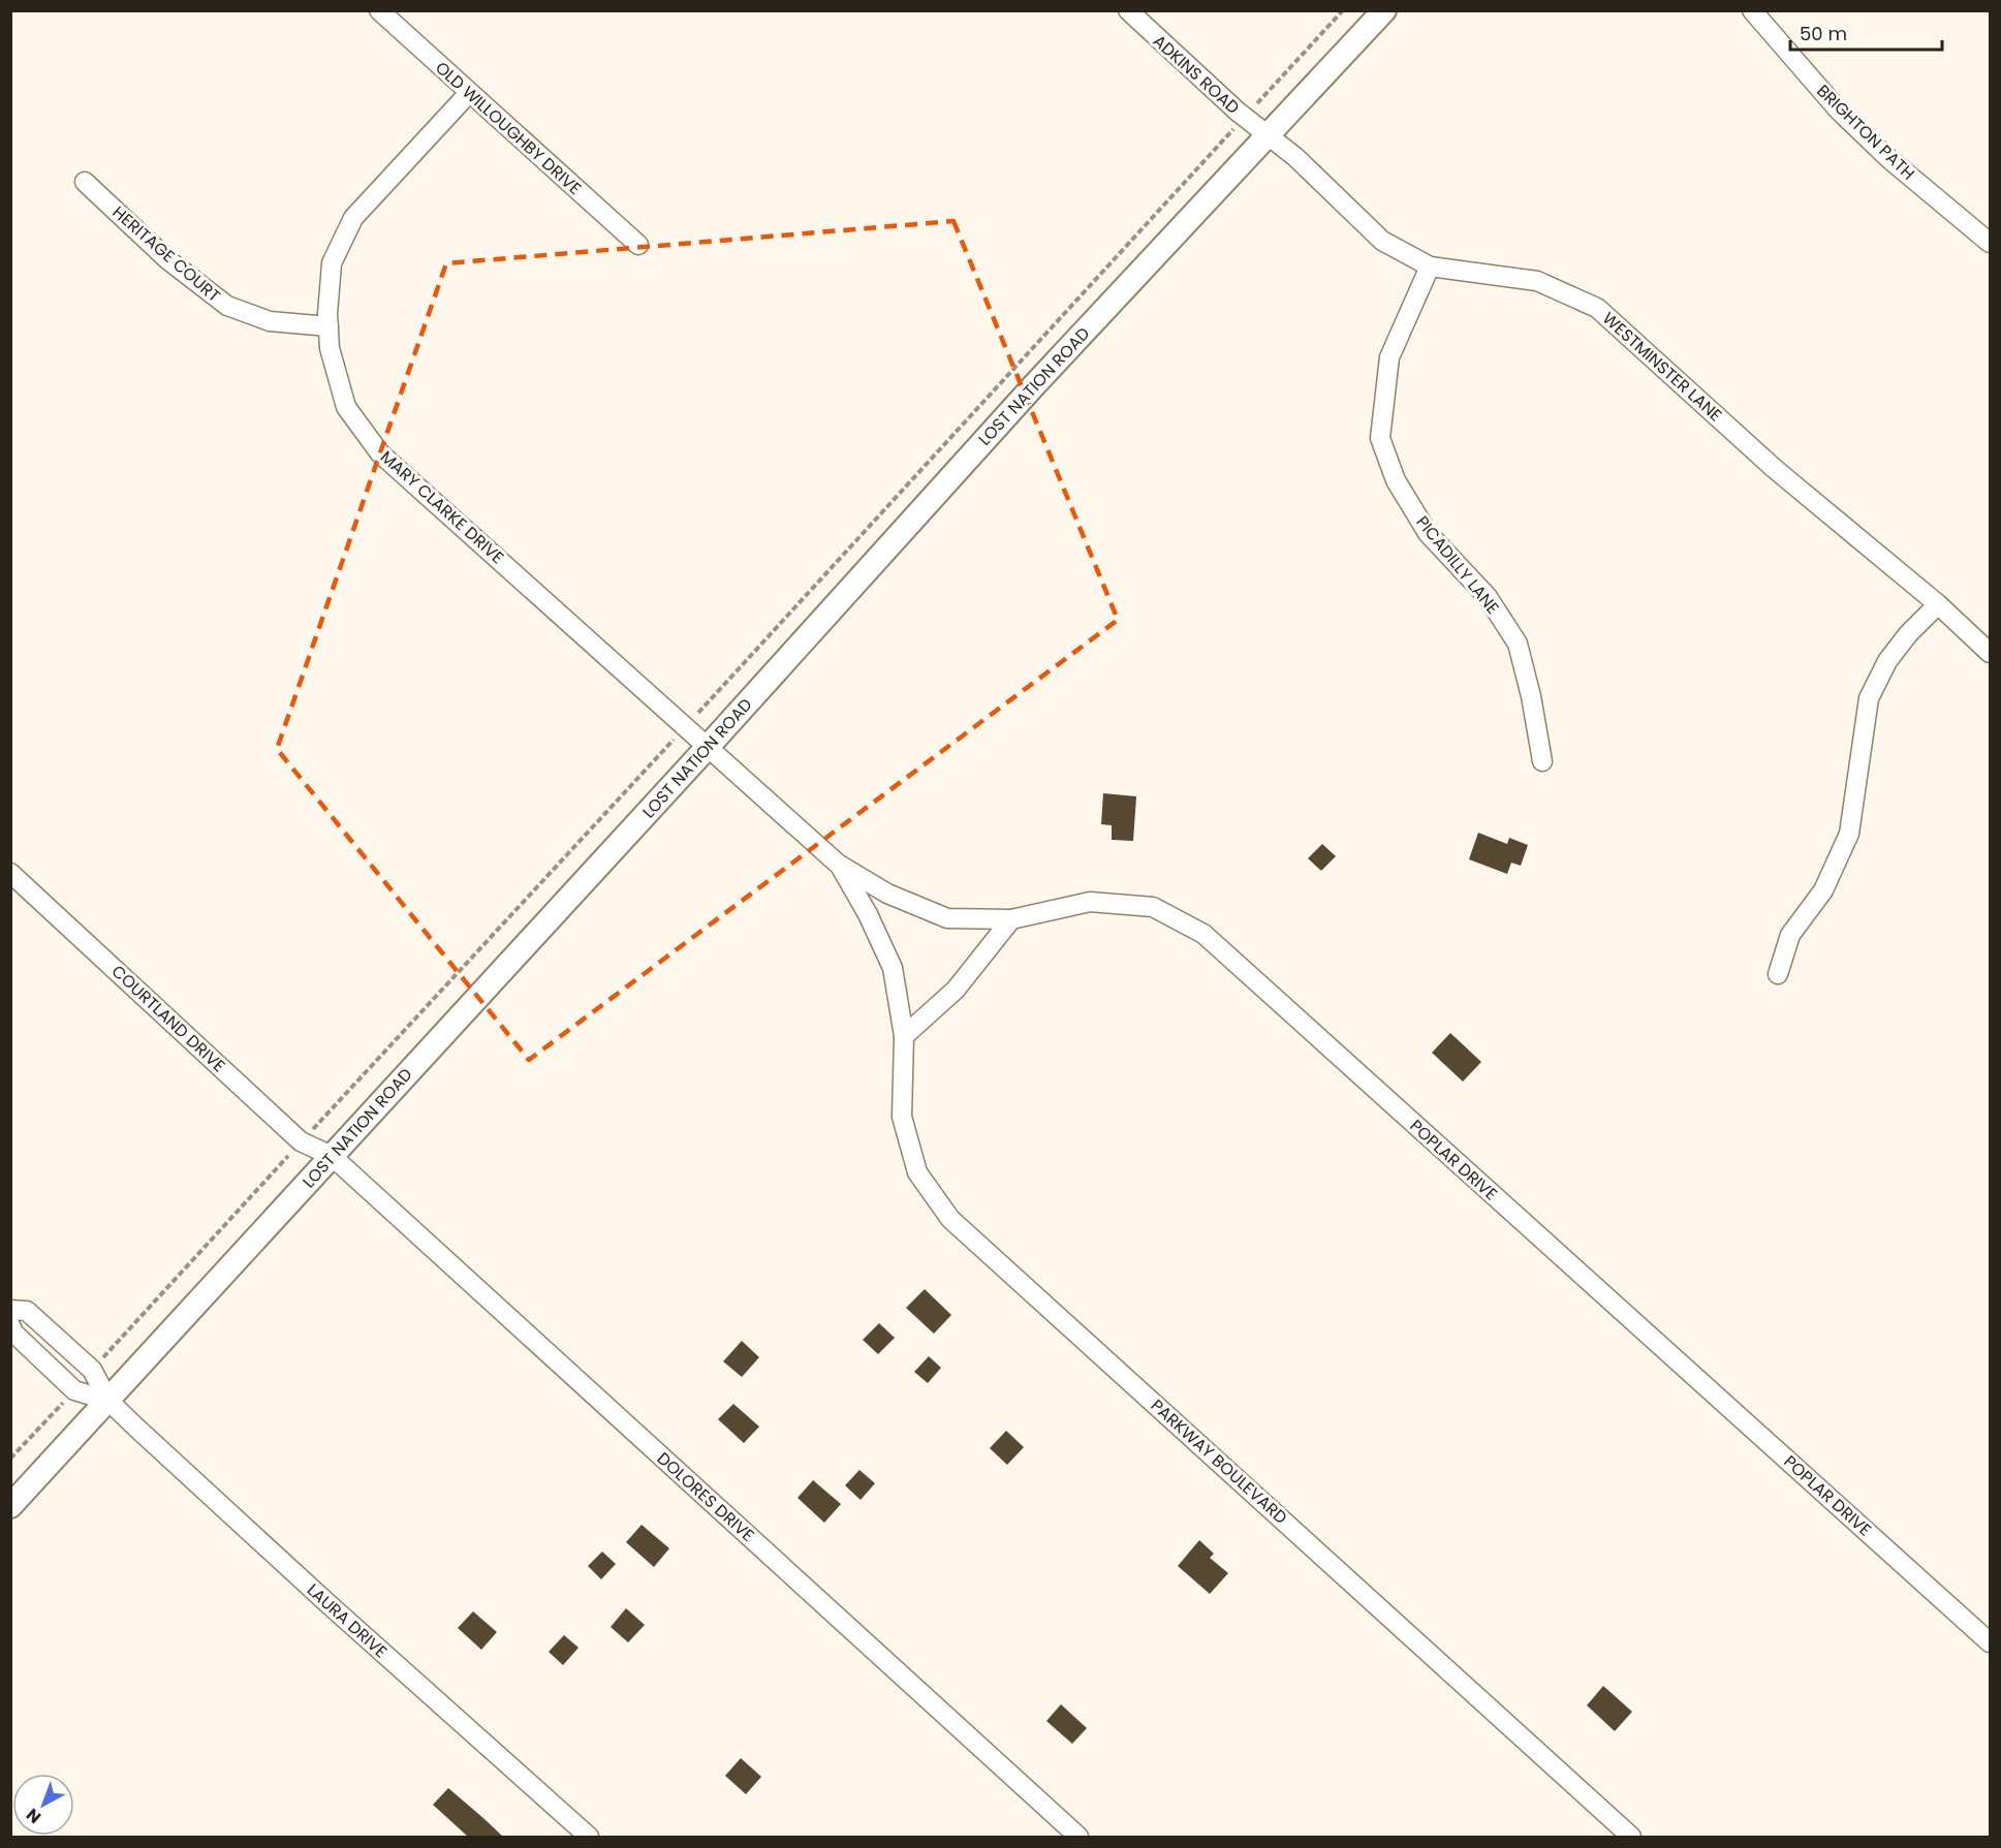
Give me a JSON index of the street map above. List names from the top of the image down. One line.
{"streets":{"street":["ADKINS ROAD","OLD WILLOUGHBY DRIVE","BRIGHTON PATH","HERITAGE COURT","WESTMINSTER LANE","LOST NATION ROAD","MARY CLARKE DRIVE","PICADILLY LANE","COURTLAND DRIVE","POPLAR DRIVE","PARKWAY BOULEVARD","DOLORES DRIVE","LAURA DRIVE"]},"crossings":[["ADKINS ROAD","WESTMINSTER LANE"],["ADKINS ROAD","LOST NATION ROAD"],["OLD WILLOUGHBY DRIVE","MARY CLARKE DRIVE"],["HERITAGE COURT","MARY CLARKE DRIVE"],["WESTMINSTER LANE","LOST NATION ROAD"],["WESTMINSTER LANE","PICADILLY LANE"],["LOST NATION ROAD","MARY CLARKE DRIVE"],["LOST NATION ROAD","COURTLAND DRIVE"],["LOST NATION ROAD","PARKWAY BOULEVARD"],["LOST NATION ROAD","DOLORES DRIVE"],["LOST NATION ROAD","LAURA DRIVE"],["MARY CLARKE DRIVE","PARKWAY BOULEVARD"],["COURTLAND DRIVE","DOLORES DRIVE"],["POPLAR DRIVE","PARKWAY BOULEVARD"]],"scale_bar":"50 m","north":"bottom left"}
